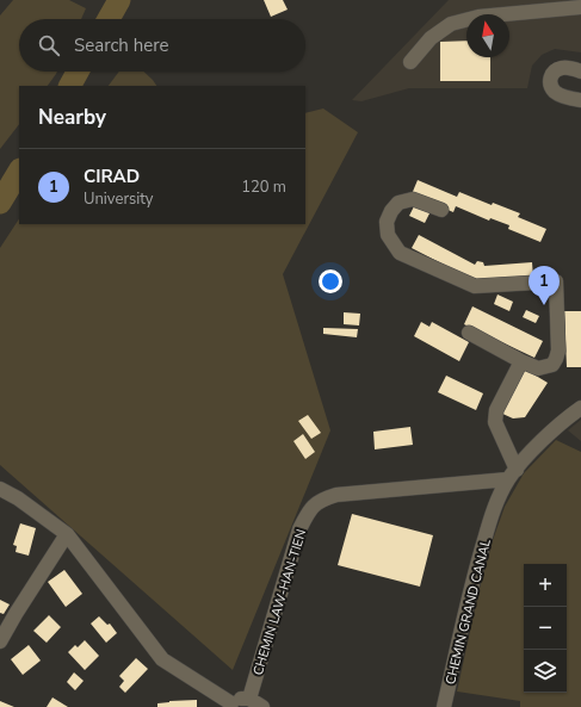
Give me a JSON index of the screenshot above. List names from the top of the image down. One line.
{"streets":{"street":["CHEMIN LAW-HAN-TIEN","CHEMIN GRAND CANAL"]},"crossings":[["CHEMIN LAW-HAN-TIEN","CHEMIN GRAND CANAL"]],"north":"top","page":{"search":"Search here","heading":"Nearby","list":[{"mark":"1","name":"CIRAD","note":"University","value":"120 m"}],"pins":"1","map_buttons":["+","−"]}}
